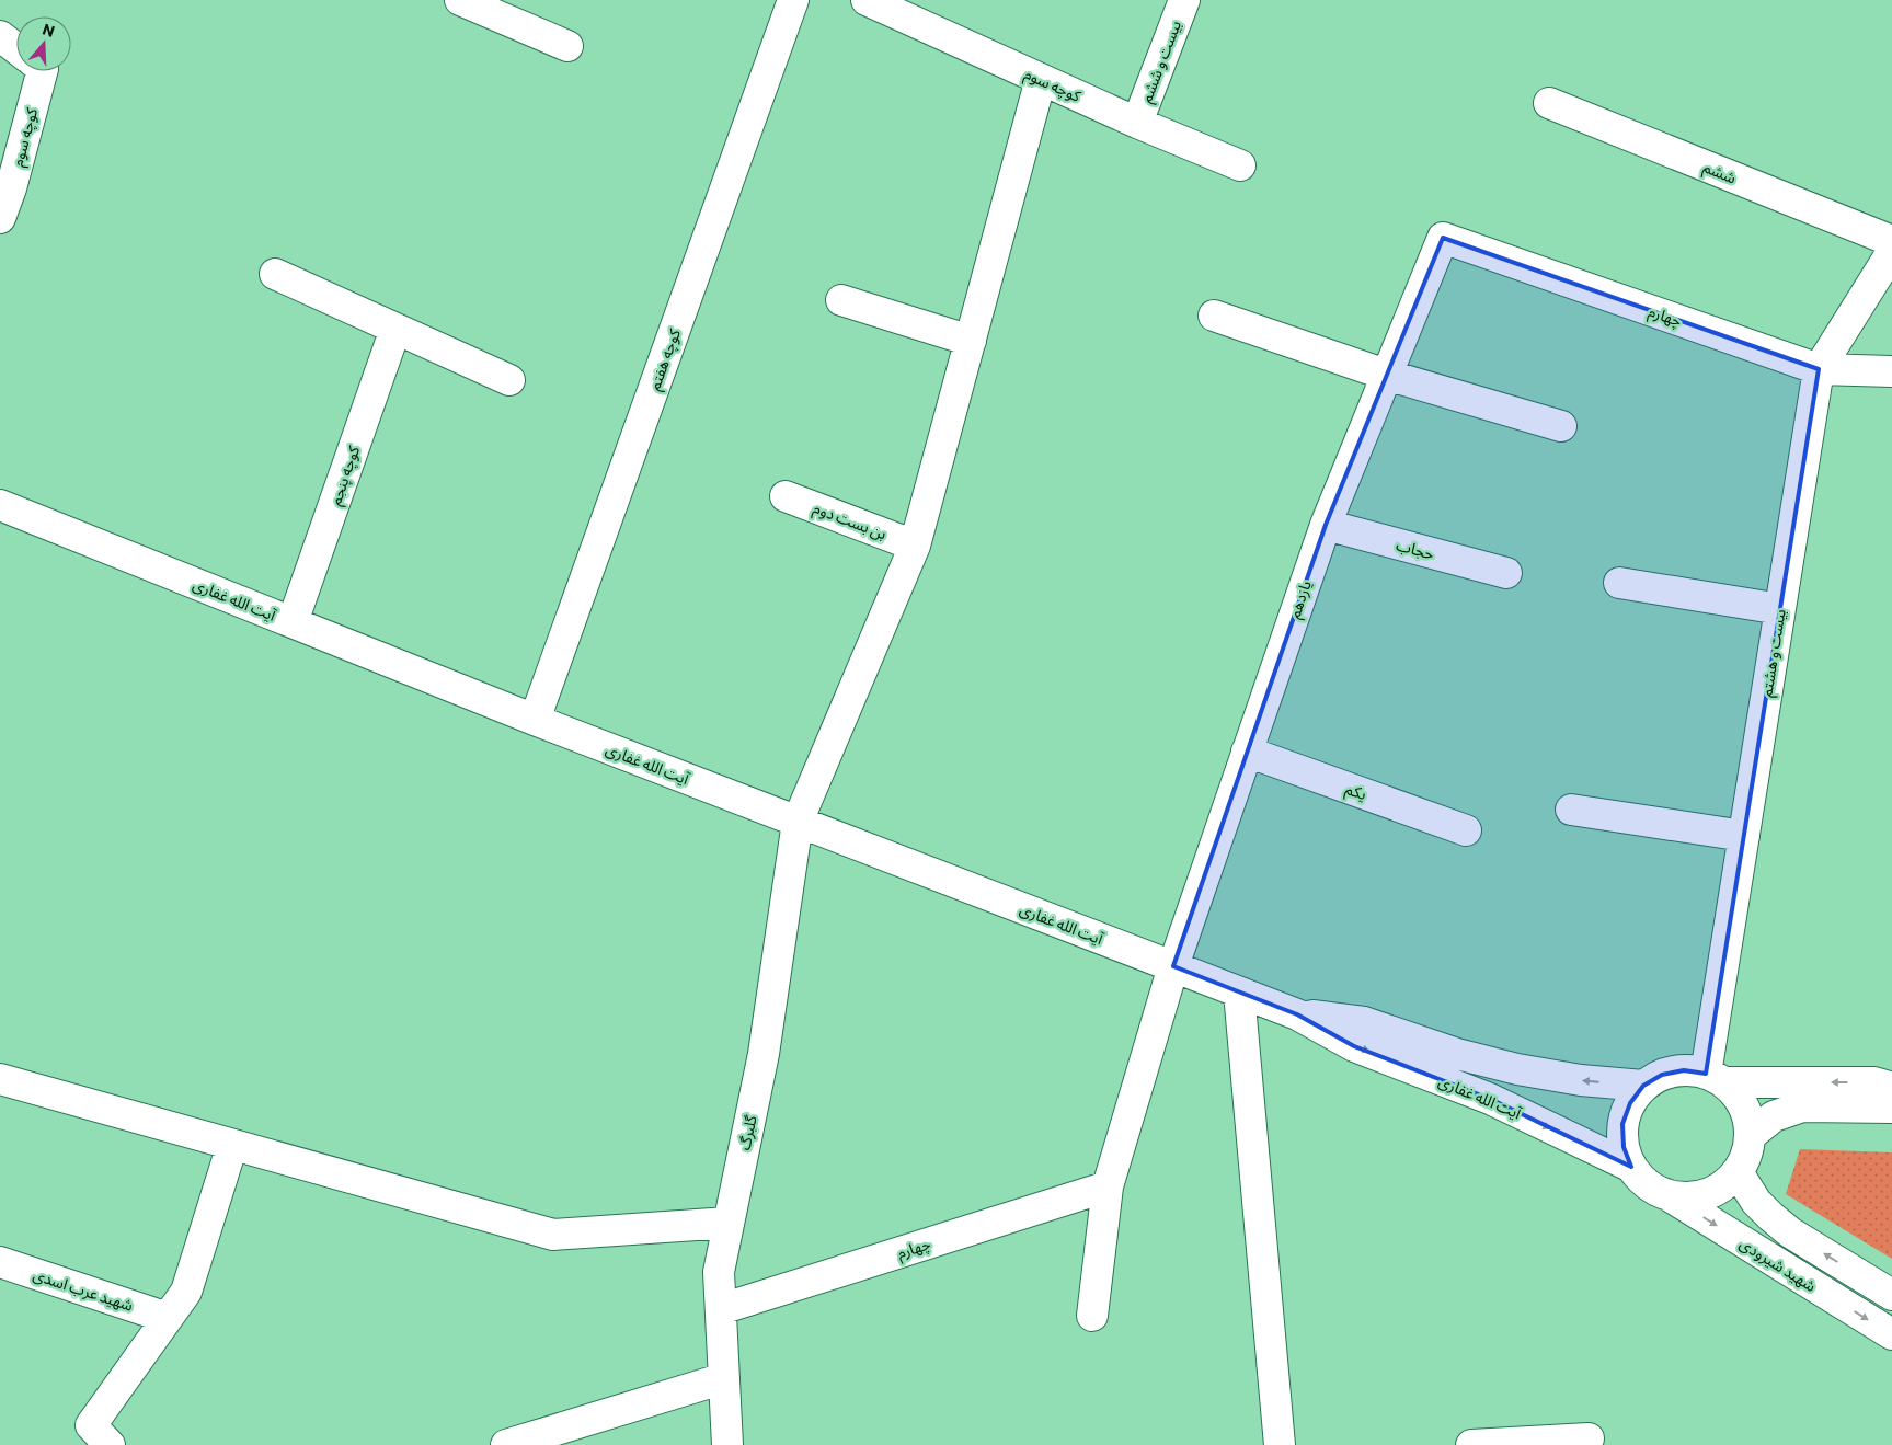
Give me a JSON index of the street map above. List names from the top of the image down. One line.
{"streets":{"street":["بیست و ششم","کوچه سوم","ششم","چهارم","کوچه هفتم","کوچه پنجم","بن بست دوم","حجاب","آیت الله غفاری","یازدهم","بیست و هشتم","یکم","گلبرگ","شهید شیرودی","شهید عرب اسدی"]},"crossings":[["بیست و ششم","کوچه سوم"],["کوچه سوم","گلبرگ"],["چهارم","یازدهم"],["چهارم","بیست و هشتم"],["چهارم","گلبرگ"],["کوچه هفتم","آیت الله غفاری"],["کوچه پنجم","آیت الله غفاری"],["بن بست دوم","گلبرگ"],["حجاب","یازدهم"],["آیت الله غفاری","یازدهم"],["آیت الله غفاری","بیست و هشتم"],["آیت الله غفاری","گلبرگ"],["آیت الله غفاری","شهید شیرودی"],["یازدهم","یکم"],["بیست و هشتم","شهید شیرودی"]],"north":"top"}
